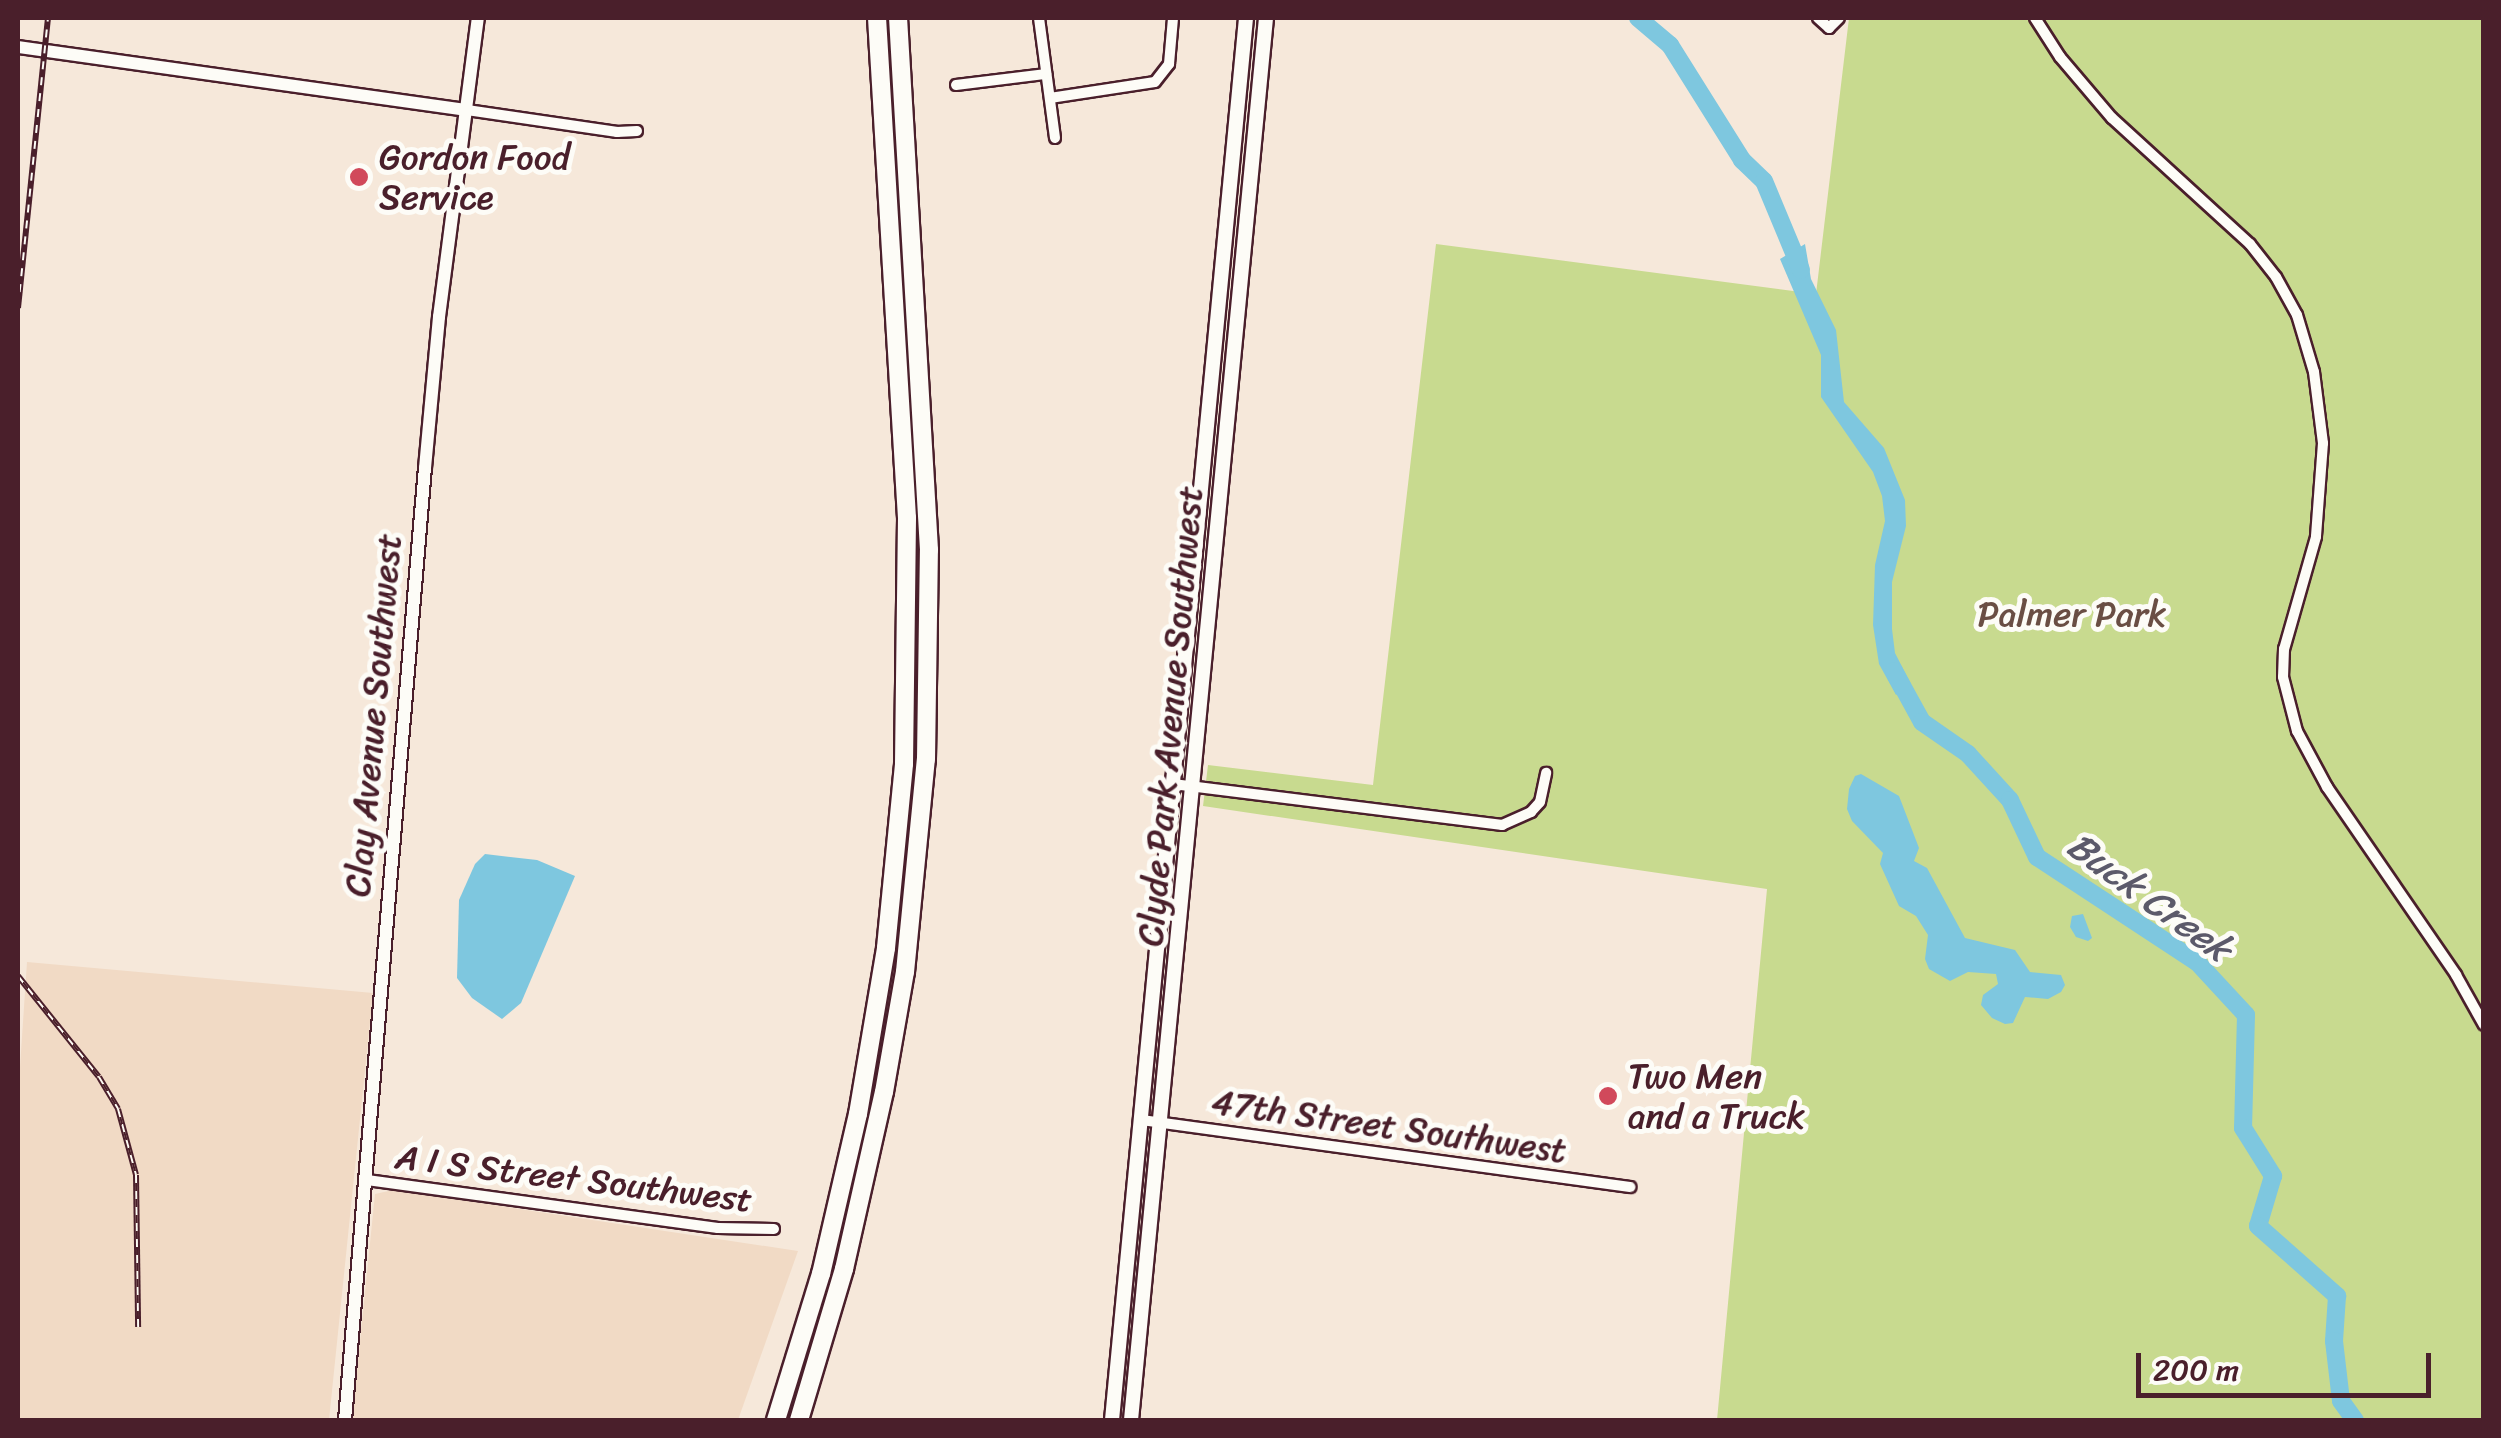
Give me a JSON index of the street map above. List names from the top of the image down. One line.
{"streets":{"main road":["Clyde Park Avenue Southwest"],"street":["Clay Avenue Southwest","47th Street Southwest","A I S Street Southwest"]},"crossings":[["Clay Avenue Southwest","A I S Street Southwest"],["Clyde Park Avenue Southwest","47th Street Southwest"]],"water":["Buck Creek"],"parks":["Palmer Park"],"places":["Gordon Food Service","Two Men and a Truck"],"scale_bar":"200 m"}
